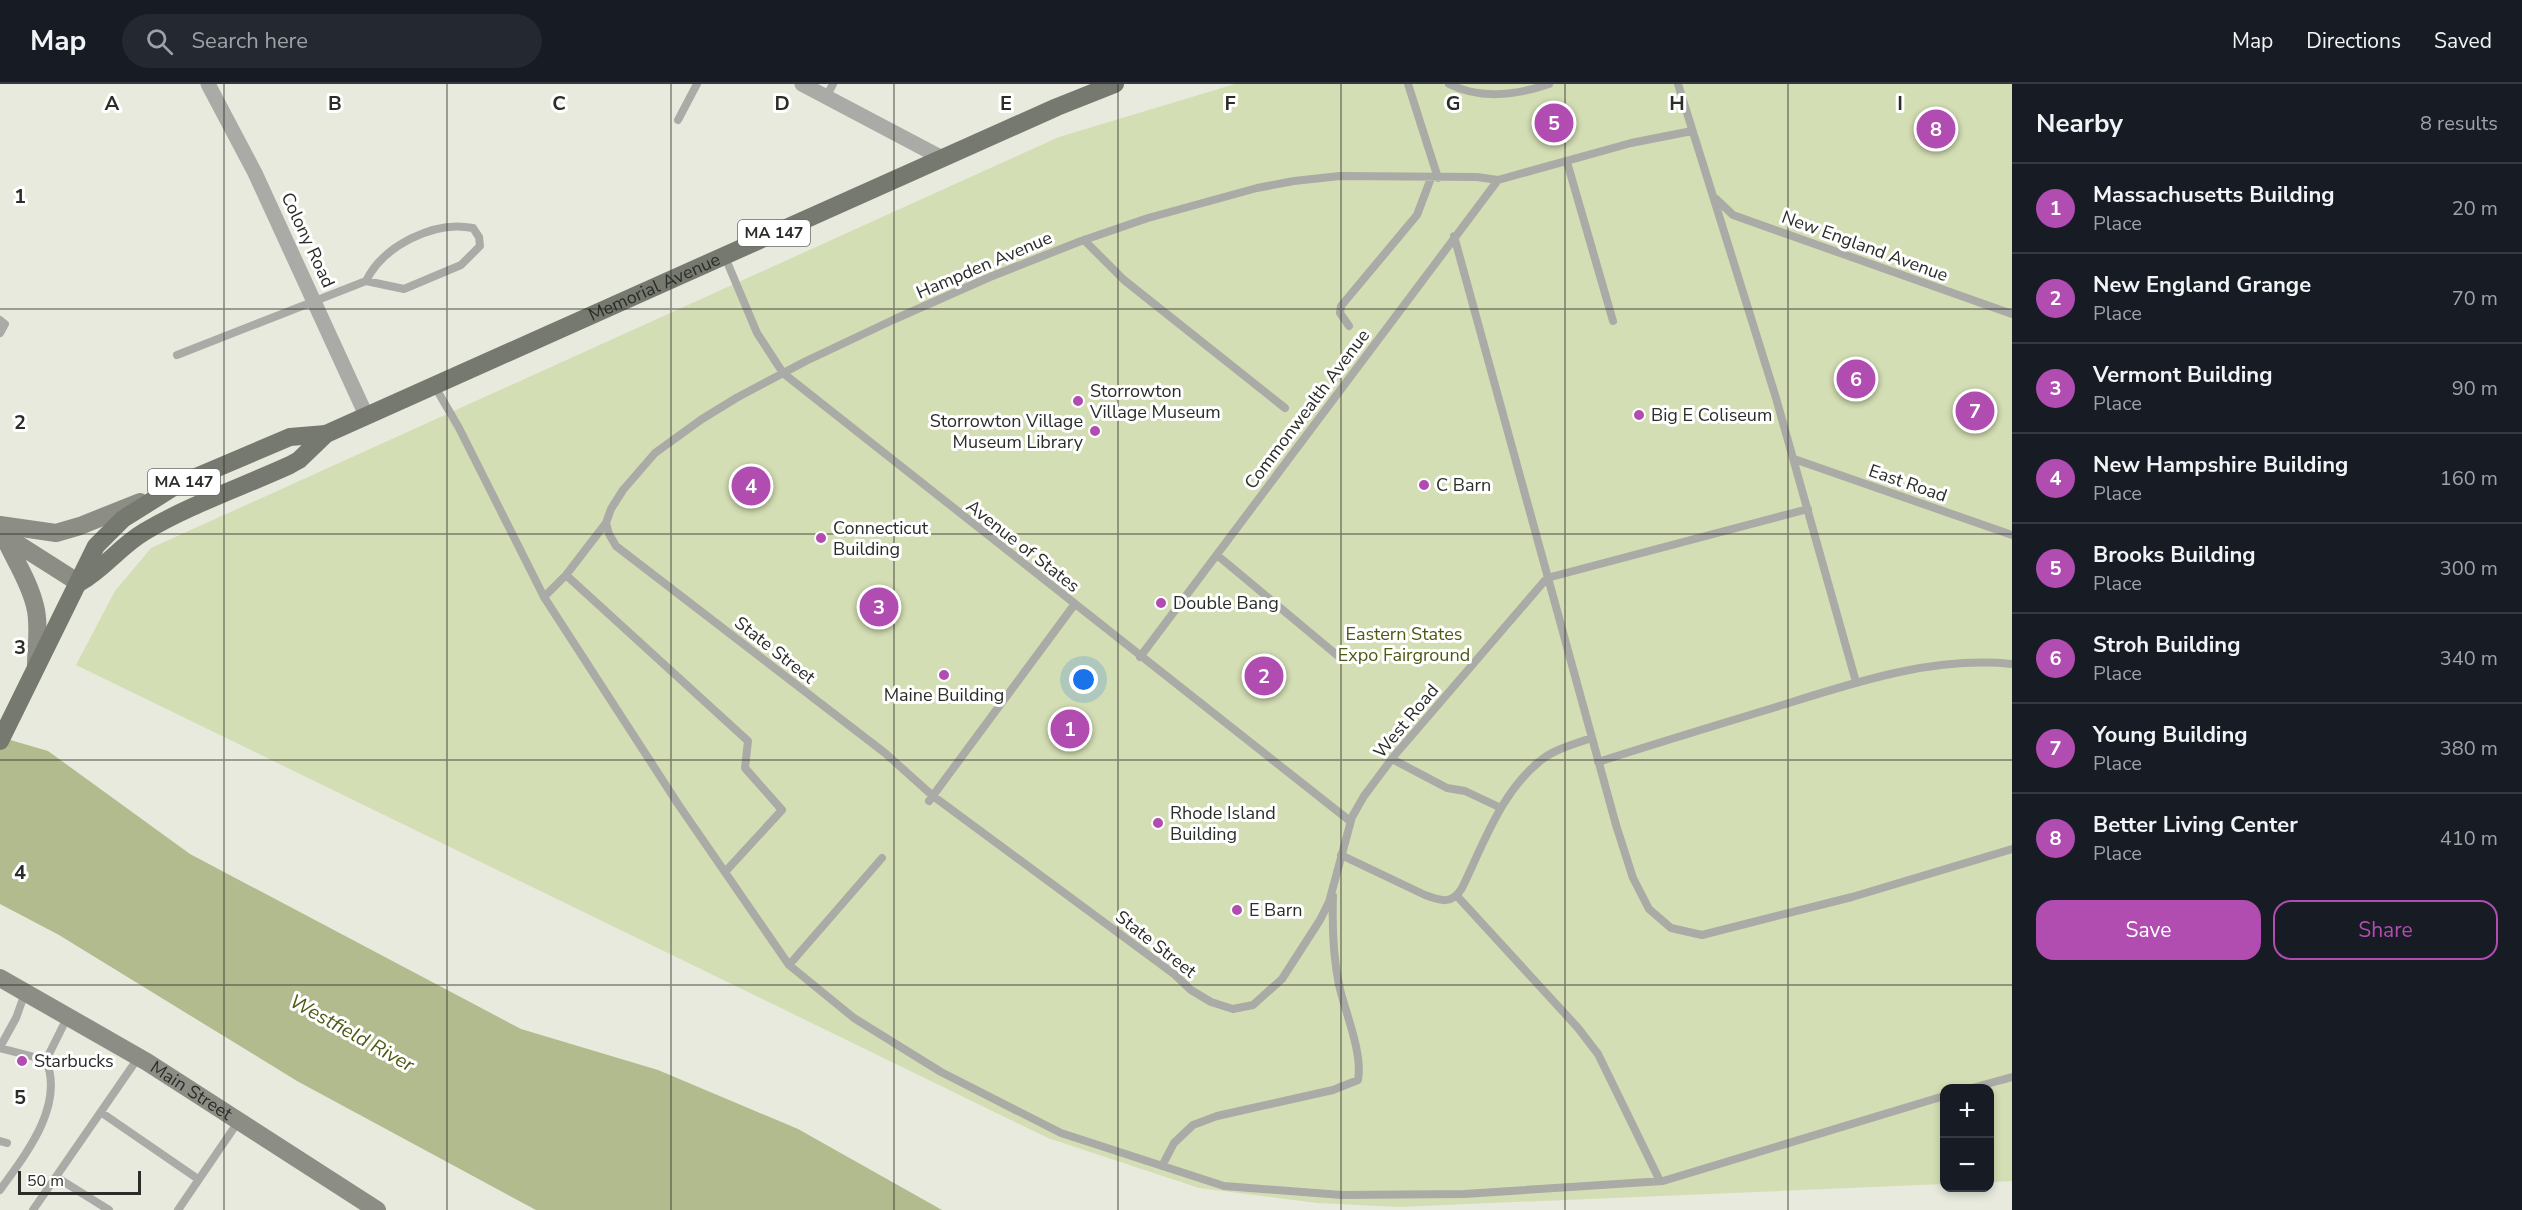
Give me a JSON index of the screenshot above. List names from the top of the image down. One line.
{"streets":{"main road":["MA 147","Memorial Avenue","Main Street"],"street":["Colony Road"],"lane":["New England Avenue","Hampden Avenue","Commonwealth Avenue","East Road","Avenue of States","State Street","West Road"]},"crossings":[["Colony Road","Memorial Avenue"],["Hampden Avenue","Commonwealth Avenue"],["Hampden Avenue","Avenue of States"],["Hampden Avenue","State Street"],["Memorial Avenue","Avenue of States"],["Commonwealth Avenue","Avenue of States"],["Avenue of States","West Road"],["State Street","West Road"]],"water":["Westfield River"],"parks":["Eastern States Expo Fairground"],"places":["Storrowton Village Museum","Big E Coliseum","Storrowton Village Museum Library","C Barn","Connecticut Building","Double Bang","Maine Building","Rhode Island Building","E Barn","Starbucks"],"scale_bar":"50 m","page":{"header":"Map","search":"Search here","nav":["Map","Directions","Saved"],"heading":["Nearby","8 results"],"pins":["5","8","6","7","4","3","2","1"],"list":[{"mark":"1","name":"Massachusetts Building","note":"Place","value":"20 m"},{"mark":"2","name":"New England Grange","note":"Place","value":"70 m"},{"mark":"3","name":"Vermont Building","note":"Place","value":"90 m"},{"mark":"4","name":"New Hampshire Building","note":"Place","value":"160 m"},{"mark":"5","name":"Brooks Building","note":"Place","value":"300 m"},{"mark":"6","name":"Stroh Building","note":"Place","value":"340 m"},{"mark":"7","name":"Young Building","note":"Place","value":"380 m"},{"mark":"8","name":"Better Living Center","note":"Place","value":"410 m"}],"buttons":["Save","Share"],"map_buttons":["+","−"],"scale":"50 m"},"grid":{"columns":["A","B","C","D","E","F","G","H","I"],"rows":["1","2","3","4","5"]}}
